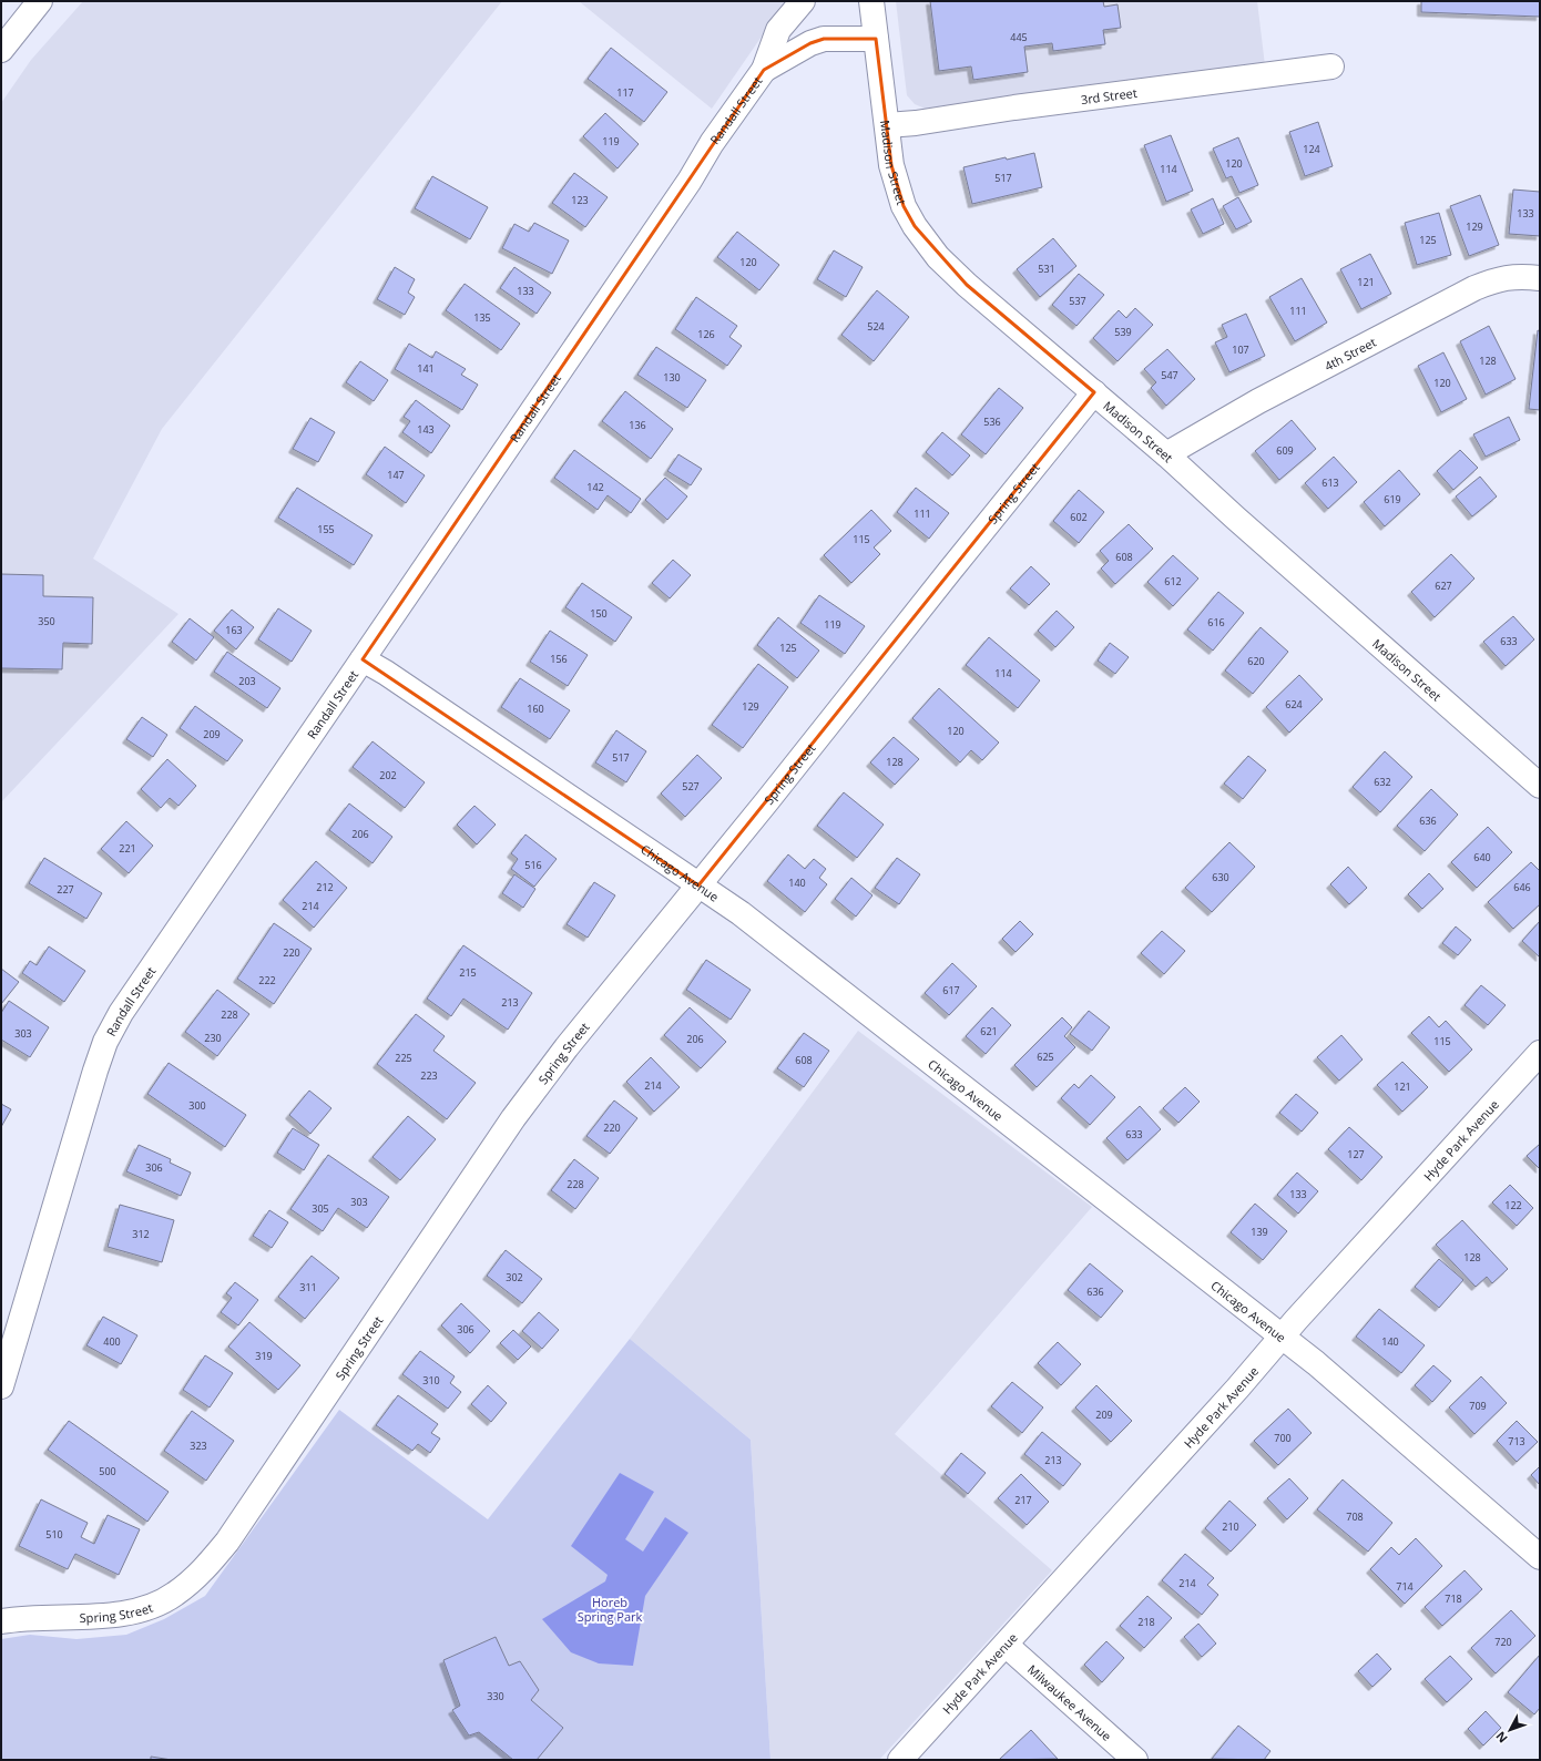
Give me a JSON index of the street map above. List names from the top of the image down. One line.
{"streets":{"street":["3rd Street","Randall Street","Madison Street","4th Street","Spring Street","Chicago Avenue","Hyde Park Avenue","Milwaukee Avenue"]},"crossings":[["3rd Street","Madison Street"],["Randall Street","Madison Street"],["Randall Street","Chicago Avenue"],["Madison Street","4th Street"],["Madison Street","Spring Street"],["Spring Street","Chicago Avenue"],["Chicago Avenue","Hyde Park Avenue"],["Hyde Park Avenue","Milwaukee Avenue"]],"parks":["Horeb Spring Park"],"house_numbers":["445","117","119","124","120","114","517","123","133","129","125","120","531","121","133","537","111","135","524","539","126","107","128","141","547","130","120","536","136","143","609","147","613","142","619","111","602","155","115","608","612","627","150","350","616","119","163","633","125","156","620","114","203","624","129","160","120","209","517","128","202","632","527","636","206","221","640","516","630","140","212","646","227","214","220","215","222","617","213","228","621","303","230","206","115","625","225","608","223","214","121","300","220","633","127","306","228","133","303","122","305","139","312","128","302","311","636","306","400","140","319","310","709","209","700","713","323","213","500","217","708","210","510","214","714","718","218","720","330"],"north":"bottom left"}
